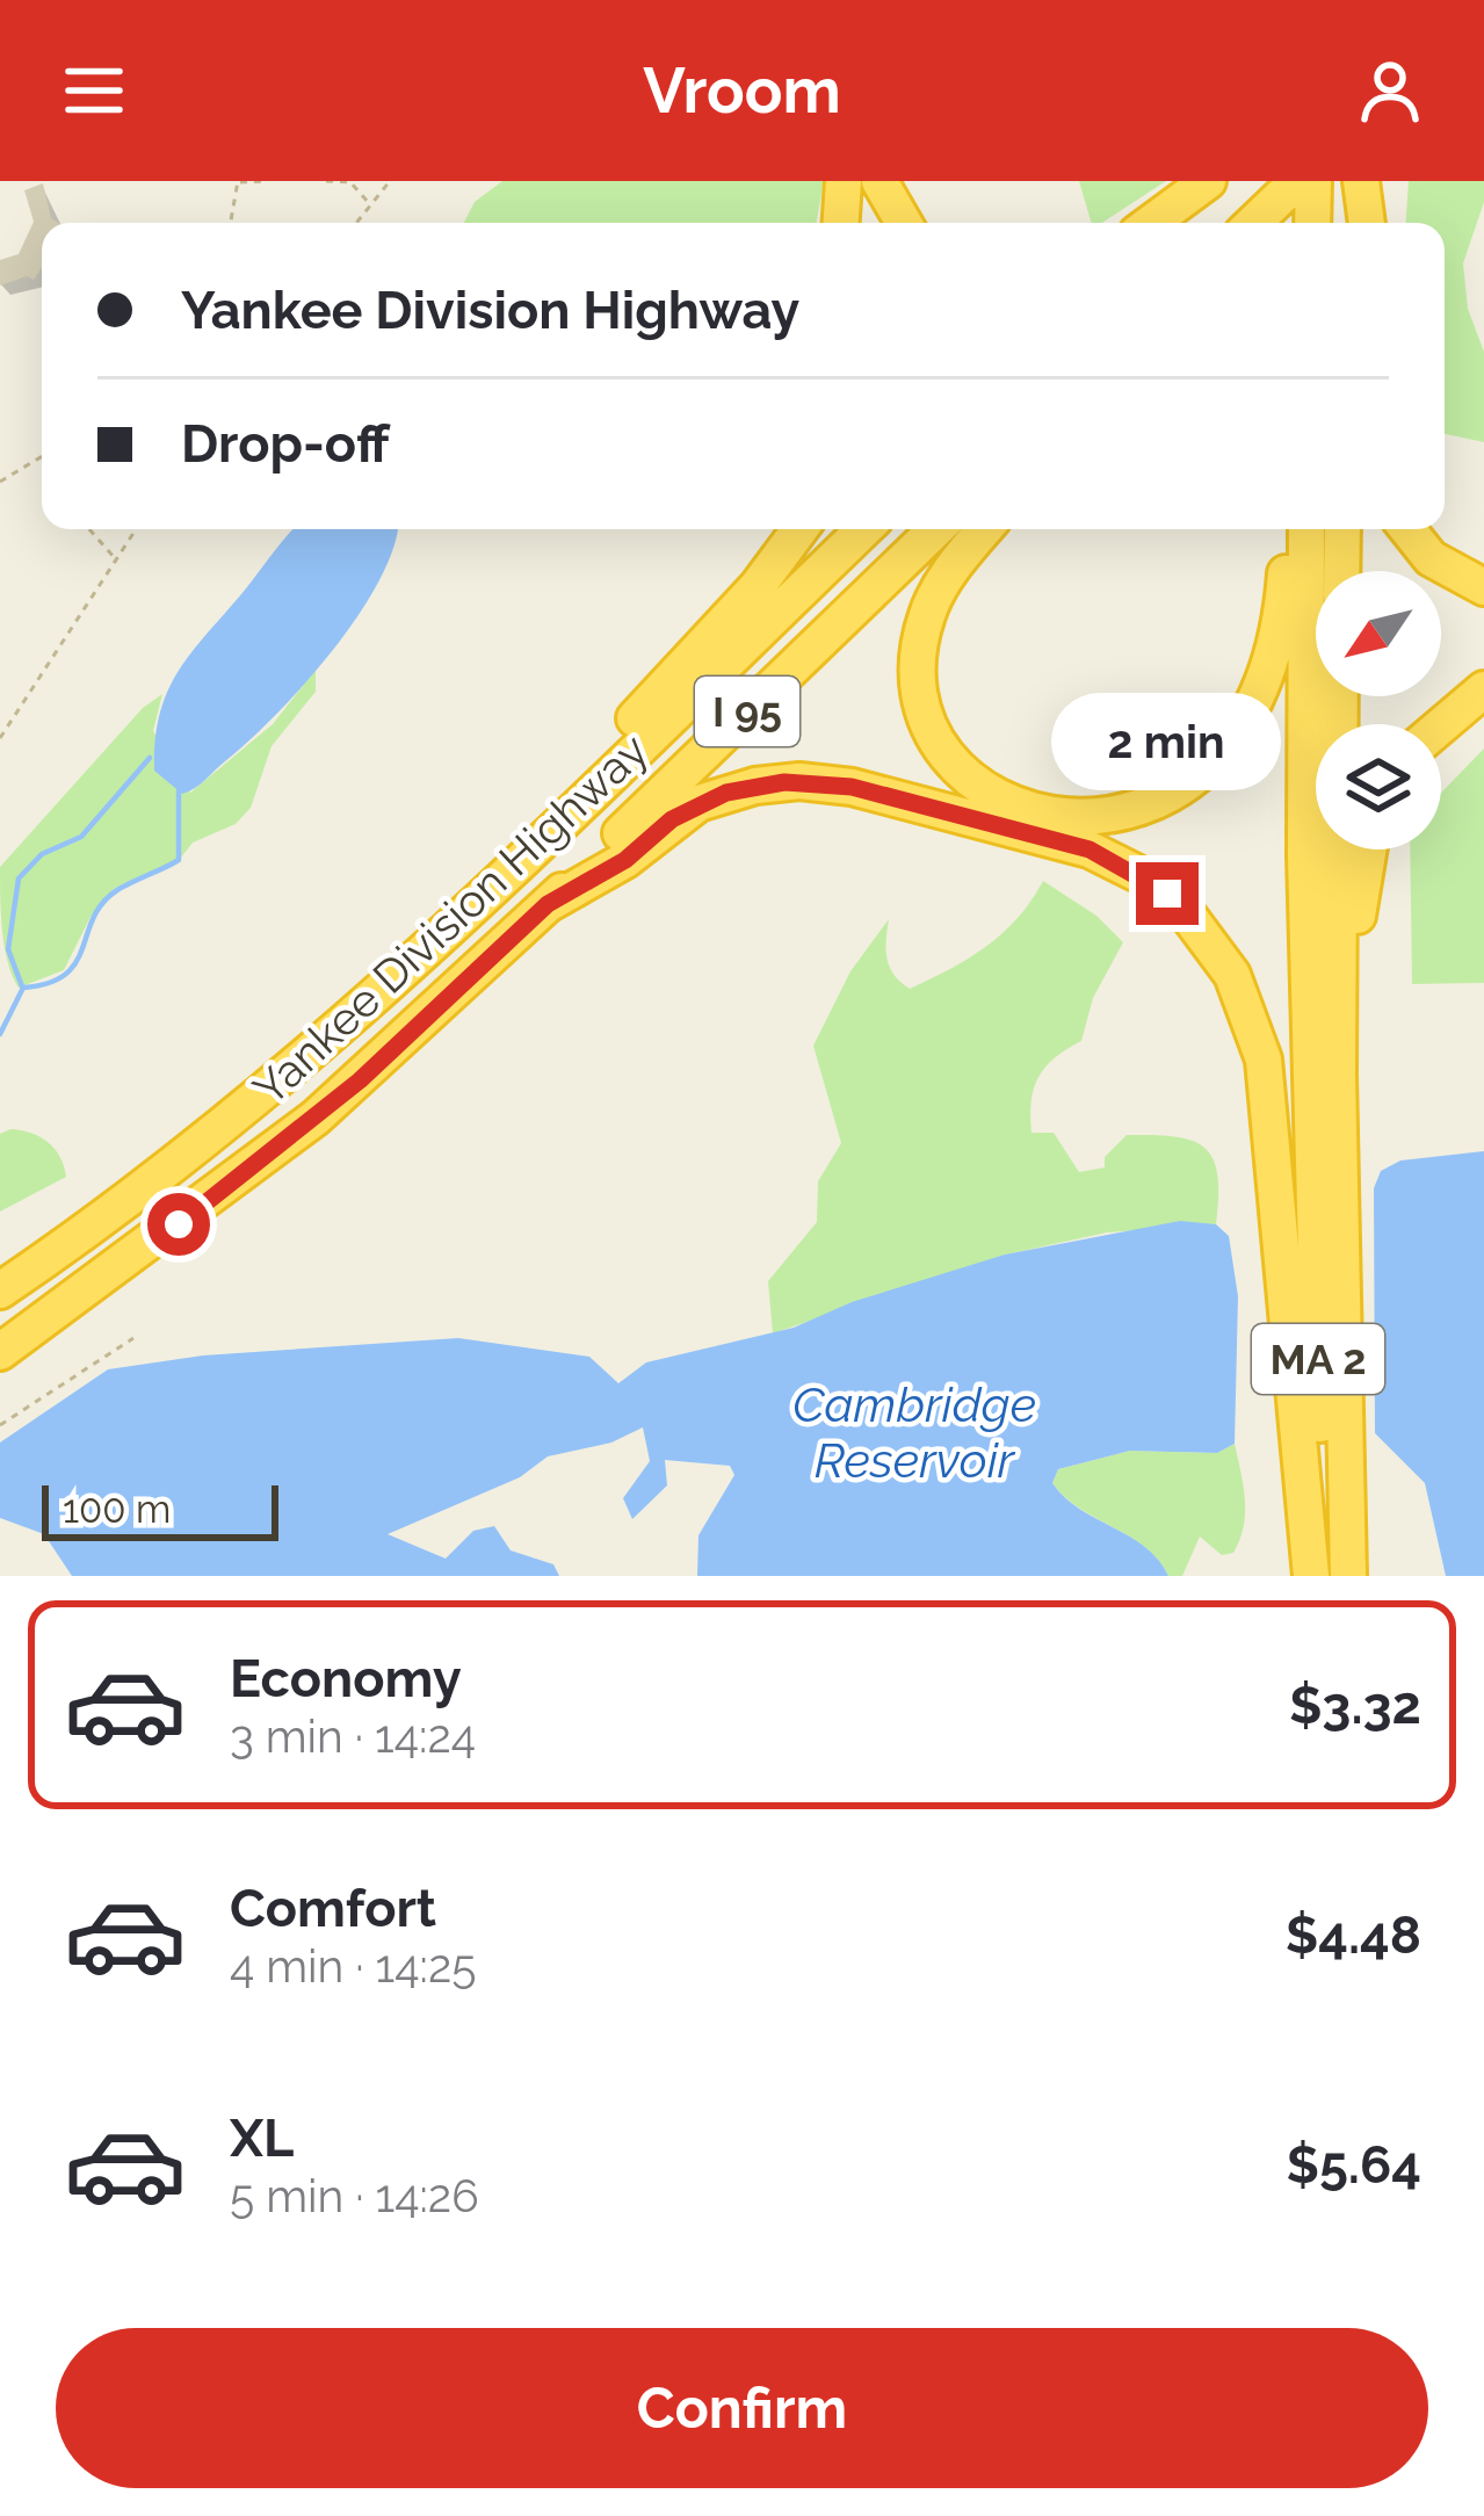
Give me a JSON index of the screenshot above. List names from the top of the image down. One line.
{"streets":{"highway":["I 95","Yankee Division Highway","MA 2"]},"water":["Cambridge Reservoir"],"scale_bar":"100 m","north":"bottom left","page":{"header":"Vroom","banner":["Yankee Division Highway","Drop-off"],"bubble":"2 min","scale":"100 m","list":[{"name":"Economy","note":"3 min · 14:24","value":"$3.32"},{"name":"Comfort","note":"4 min · 14:25","value":"$4.48"},{"name":"XL","note":"5 min · 14:26","value":"$5.64"}],"buttons":"Confirm"}}
